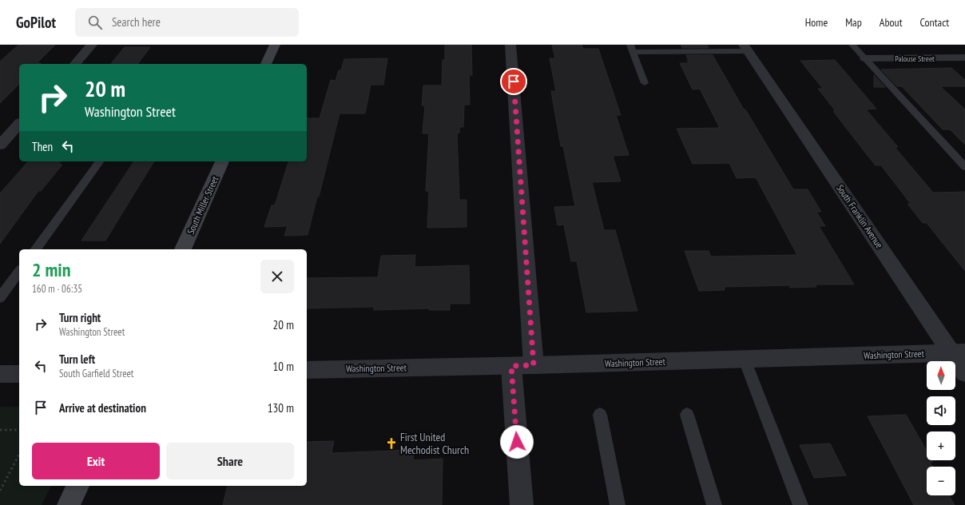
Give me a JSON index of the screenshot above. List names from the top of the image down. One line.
{"streets":{"main road":["South Miller Street"],"street":["Palouse Street","South Franklin Avenue","Washington Street"]},"crossings":[["South Franklin Avenue","Washington Street"]],"places":{"church":["First United Mechodist Church"]},"north":"top","page":{"header":"GoPilot","search":"Search here","nav":["Home","Map","About","Contact"],"turn":["20 m","Washington Street"],"then":"Then","heading":["2 min","160 m · 06:35"],"list":[{"name":"Turn right","note":"Washington Street","value":"20 m"},{"name":"Turn left","note":"South Garfield Street","value":"10 m"},{"name":"Arrive at destination","value":"130 m"}],"map_buttons":["+","−"],"buttons":["Exit","Share"]}}
